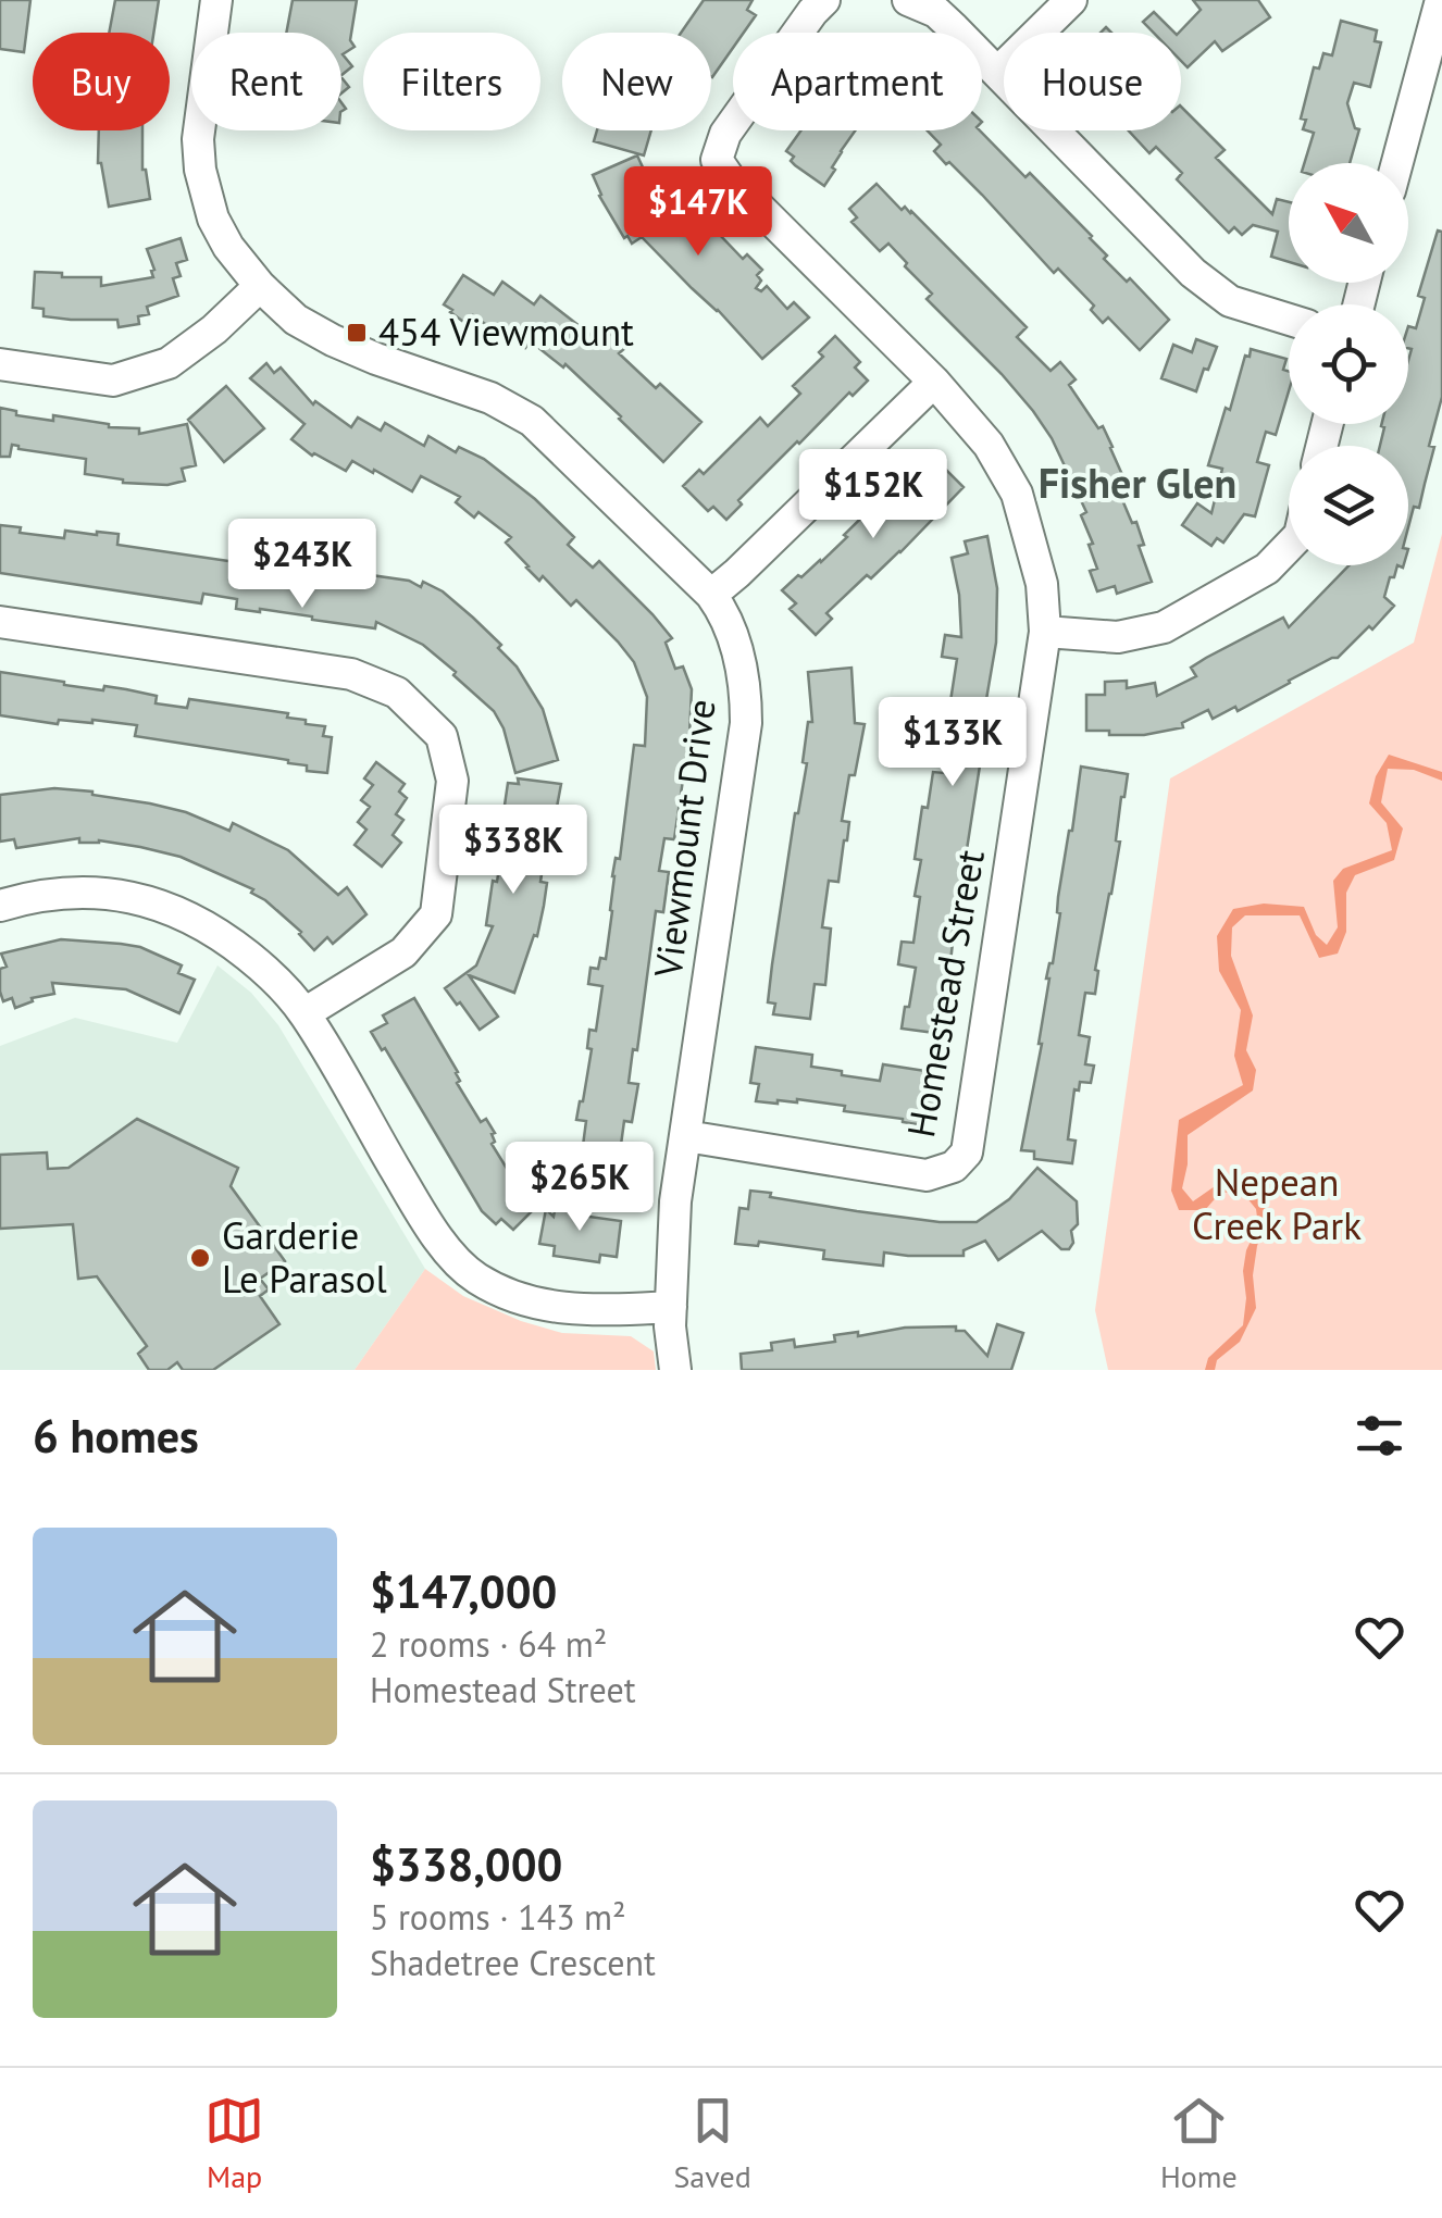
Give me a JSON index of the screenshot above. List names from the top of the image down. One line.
{"streets":{"street":["Viewmount Drive","Homestead Street"]},"crossings":[["Viewmount Drive","Homestead Street"]],"districts":["Fisher Glen"],"parks":["Nepean Creek Park"],"places":{"transit":["454 Viewmount"],"other":["Garderie Le Parasol"]},"north":"top left","page":{"chip":["Buy","Rent","Filters","New","Apartment","House"],"price":["$147K","$152K","$243K","$133K","$338K","$265K"],"heading":"6 homes","list":[{"name":"$147,000","note":"2 rooms · 64 m² · Homestead Street"},{"name":"$338,000","note":"5 rooms · 143 m² · Shadetree Crescent"}],"tabs":["Map","Saved","Home"]}}
